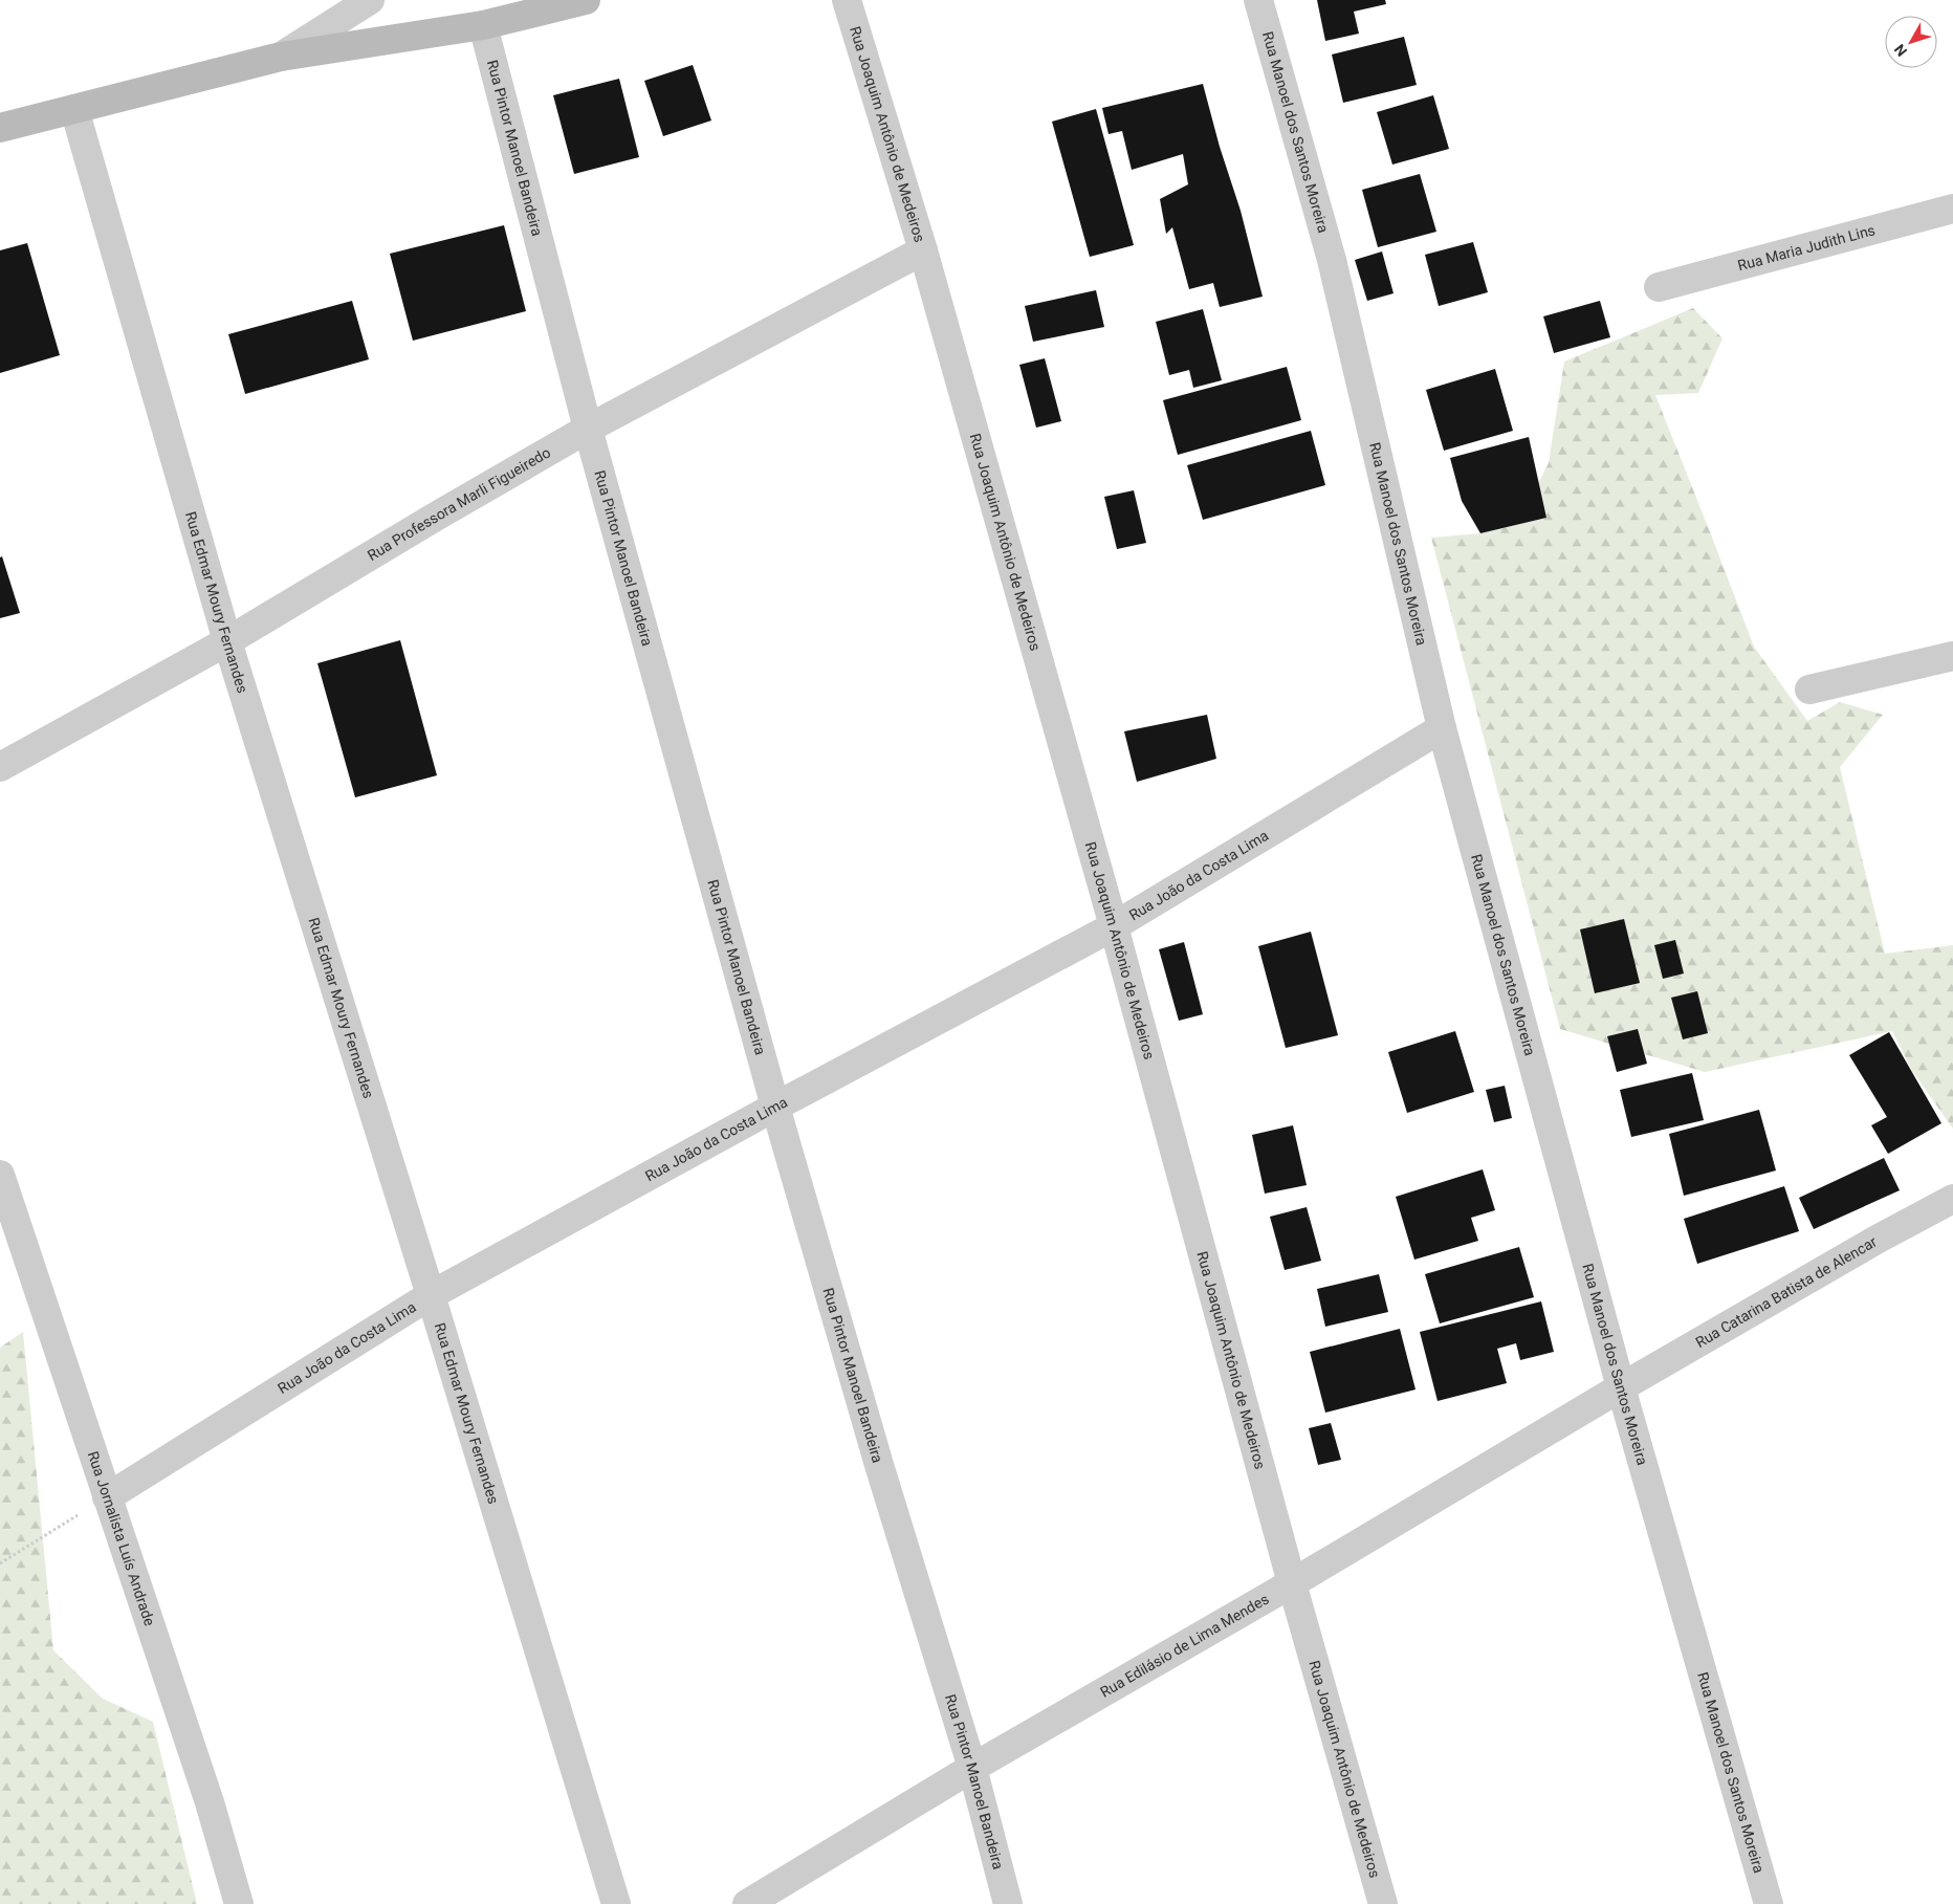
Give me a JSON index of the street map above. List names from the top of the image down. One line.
{"streets":{"street":["Rua Manoel dos Santos Moreira","Rua Joaquim Antônio de Medeiros","Rua Pintor Manoel Bandeira","Rua Maria Judith Lins","Rua Professora Marli Figueiredo","Rua Edmar Moury Fernandes","Rua João da Costa Lima","Rua Catarina Batista de Alencar","Rua Jornalista Luís Andrade","Rua Edilásio de Lima Mendes"]},"crossings":[["Rua Manoel dos Santos Moreira","Rua João da Costa Lima"],["Rua Manoel dos Santos Moreira","Rua Catarina Batista de Alencar"],["Rua Manoel dos Santos Moreira","Rua Edilásio de Lima Mendes"],["Rua Joaquim Antônio de Medeiros","Rua Professora Marli Figueiredo"],["Rua Joaquim Antônio de Medeiros","Rua João da Costa Lima"],["Rua Joaquim Antônio de Medeiros","Rua Edilásio de Lima Mendes"],["Rua Pintor Manoel Bandeira","Rua Professora Marli Figueiredo"],["Rua Pintor Manoel Bandeira","Rua João da Costa Lima"],["Rua Pintor Manoel Bandeira","Rua Edilásio de Lima Mendes"],["Rua Professora Marli Figueiredo","Rua Edmar Moury Fernandes"],["Rua Edmar Moury Fernandes","Rua João da Costa Lima"],["Rua João da Costa Lima","Rua Jornalista Luís Andrade"],["Rua Catarina Batista de Alencar","Rua Edilásio de Lima Mendes"]],"north":"bottom left"}
